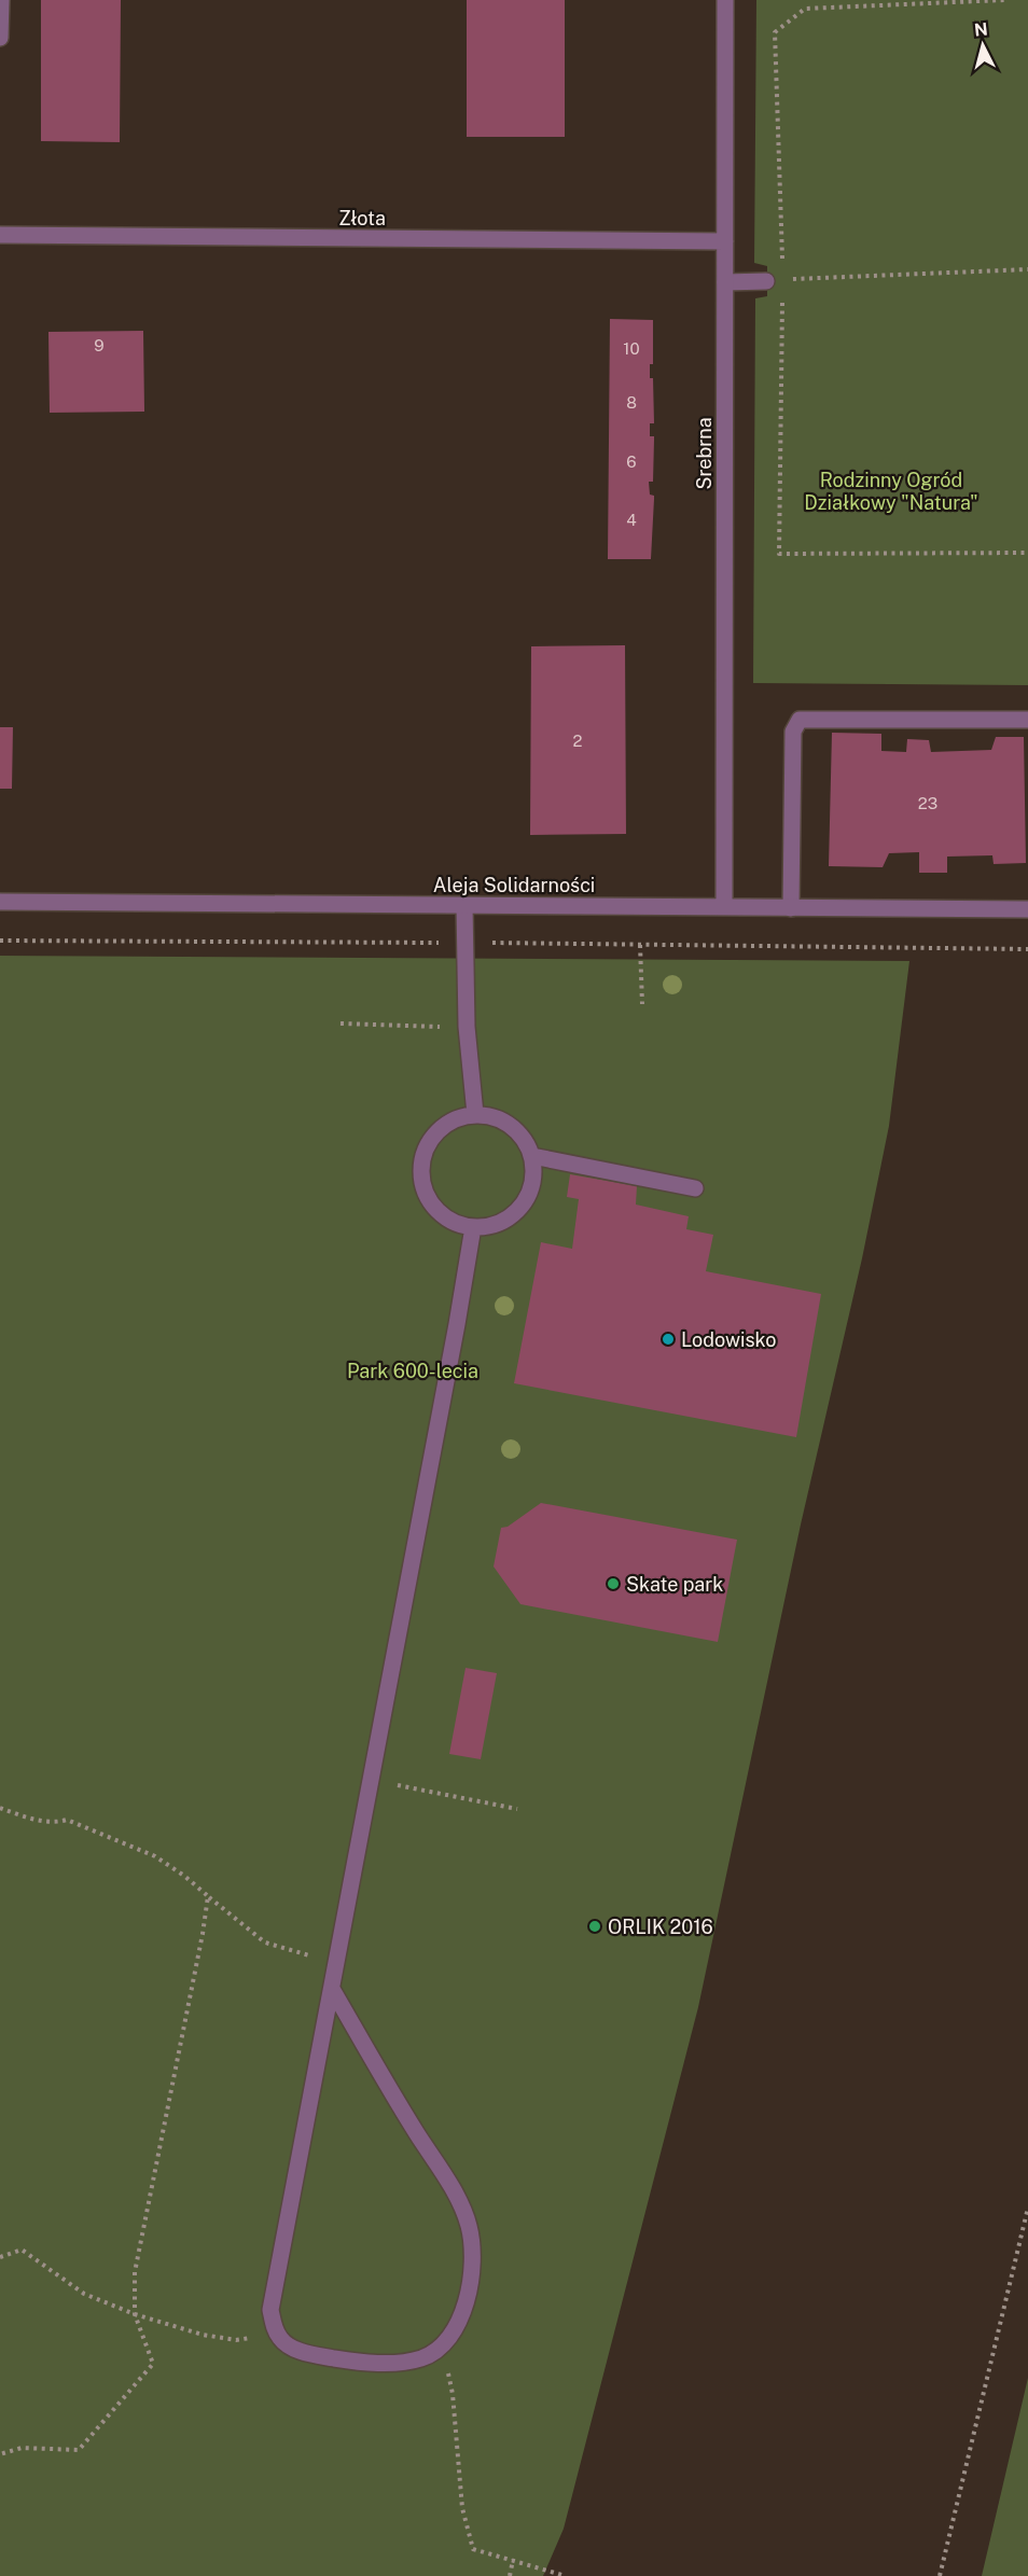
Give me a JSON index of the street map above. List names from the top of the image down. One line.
{"streets":{"street":["Złota","Srebrna","Aleja Solidarności"]},"crossings":[["Złota","Srebrna"],["Srebrna","Aleja Solidarności"]],"parks":["Rodzinny Ogród Działkowy \"Natura\"","Park 600-lecia"],"places":["Lodowisko","Skate park","ORLIK 2016"],"house_numbers":["9","10","8","6","4","2","23"],"north":"top"}
